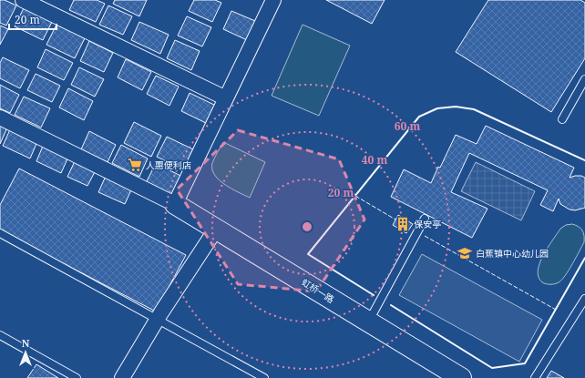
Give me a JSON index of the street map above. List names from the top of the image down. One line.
{"streets":{"street":["虹桥一路"]},"places":{"supermarket":["人惠便利店"],"building":["保安亭"],"school or university":["白蕉镇中心幼儿园"]},"scale_bar":"20 m","north":"top","rings":["60 m","40 m","20 m"]}
